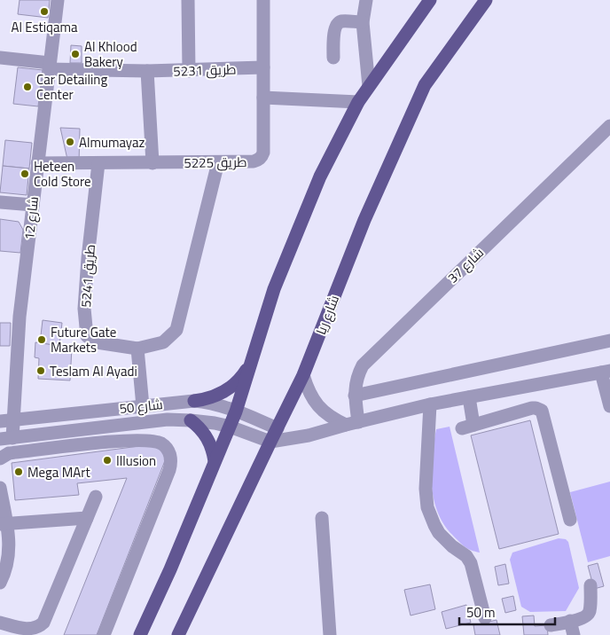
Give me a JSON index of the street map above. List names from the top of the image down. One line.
{"streets":{"main road":["شارع ريا"],"street":["طريق 5231","طريق 5225","شارع 12","شارع 37","طريق 5241","شارع 50"]},"crossings":[["طريق 5231","طريق 5225"],["طريق 5231","شارع 12"],["طريق 5225","شارع 12"],["طريق 5225","طريق 5241"],["شارع 12","شارع 50"],["شارع ريا","شارع 50"]],"places":["Al Estiqama","Al Khlood Bakery","Car Detailing Center","Almumayaz","Heteen Cold Store","Future Gate Markets","Teslam Al Ayadi","Illusion","Mega MArt"],"scale_bar":"50 m"}
